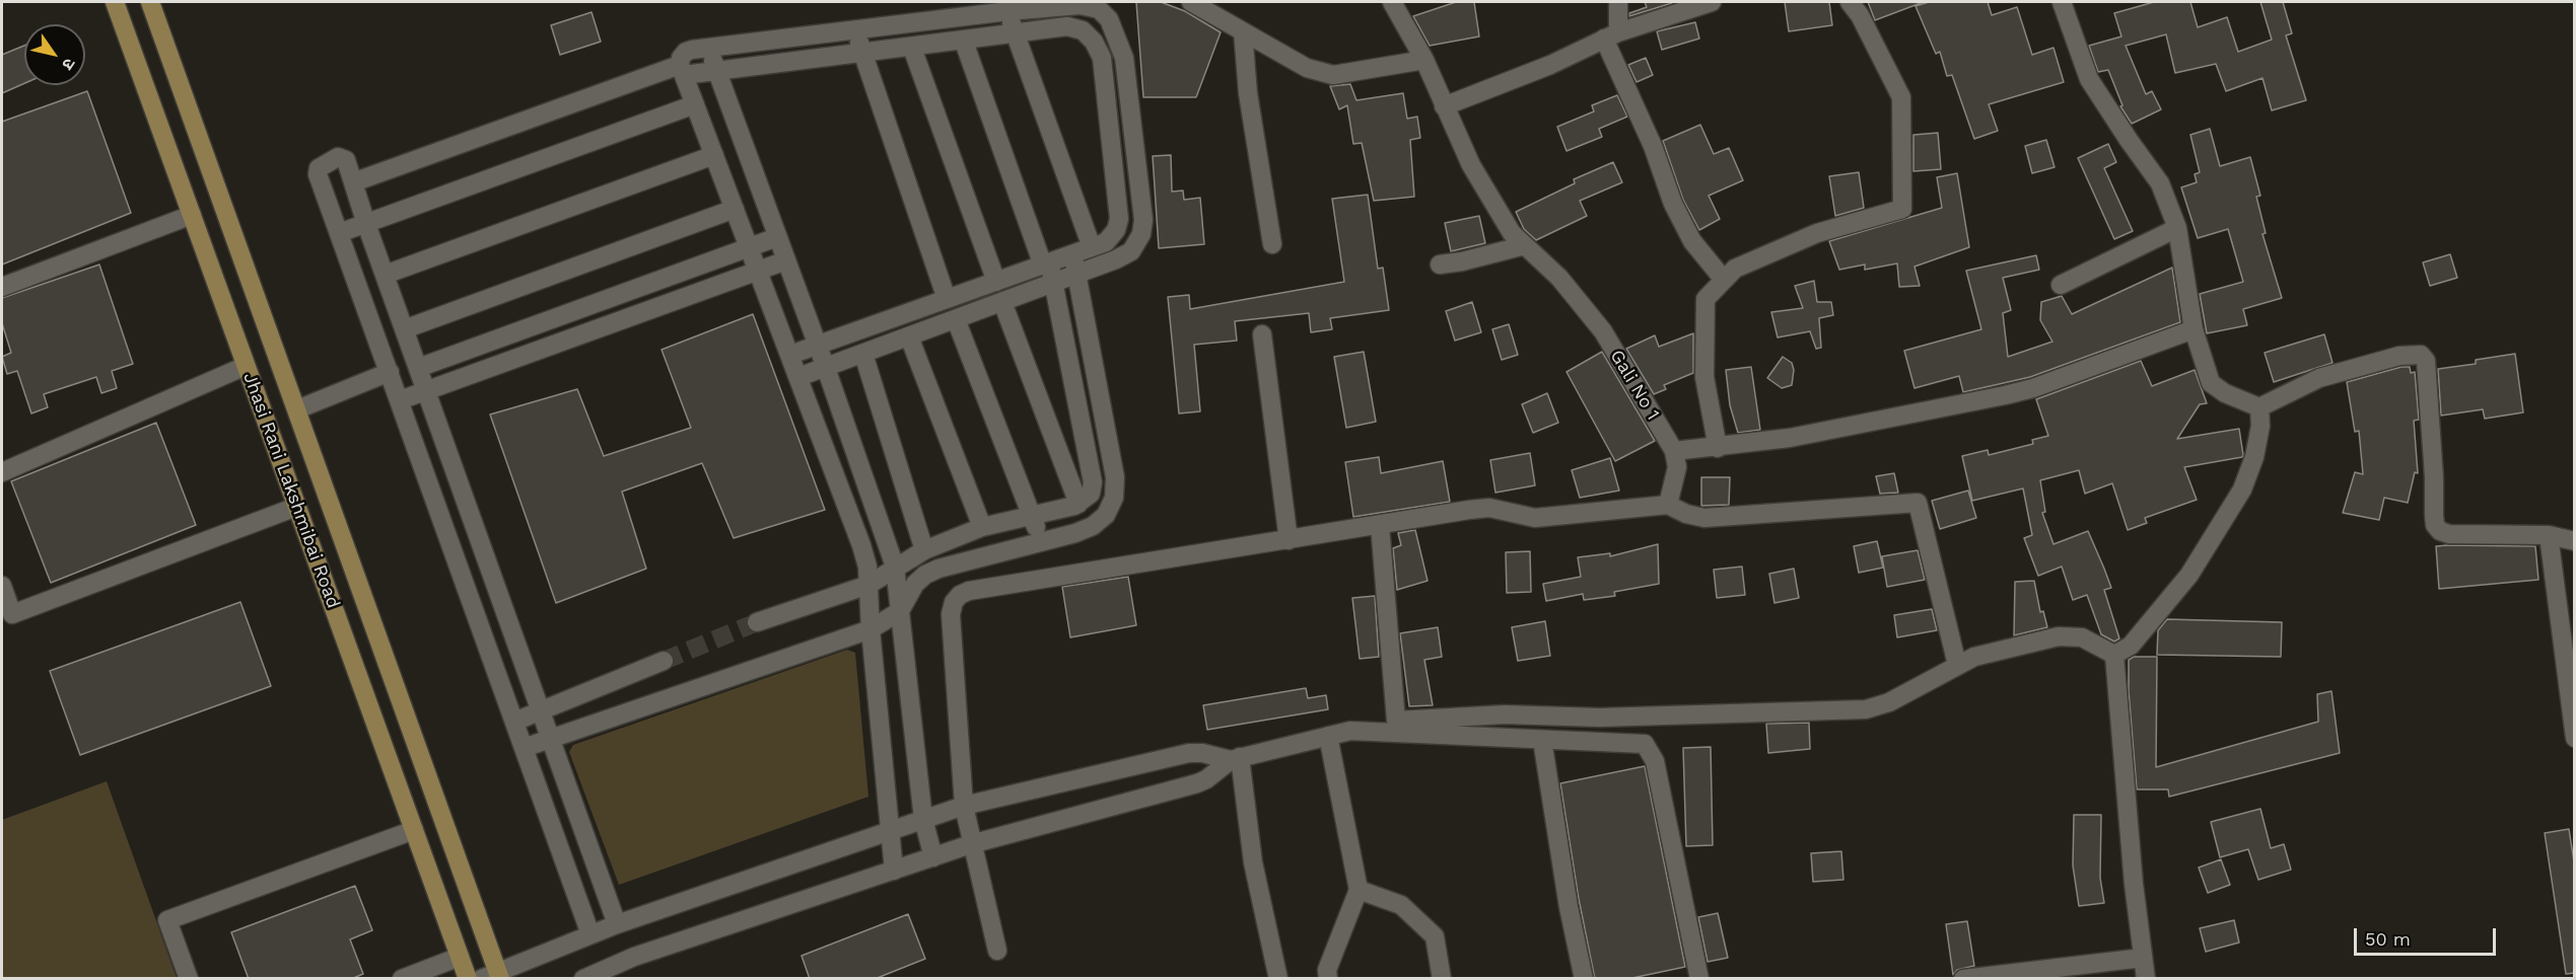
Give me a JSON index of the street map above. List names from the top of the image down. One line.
{"streets":{"main road":["Jhasi Rani Lakshmibai Road"],"street":["Gali No 1"]},"scale_bar":"50 m","north":"bottom right"}
